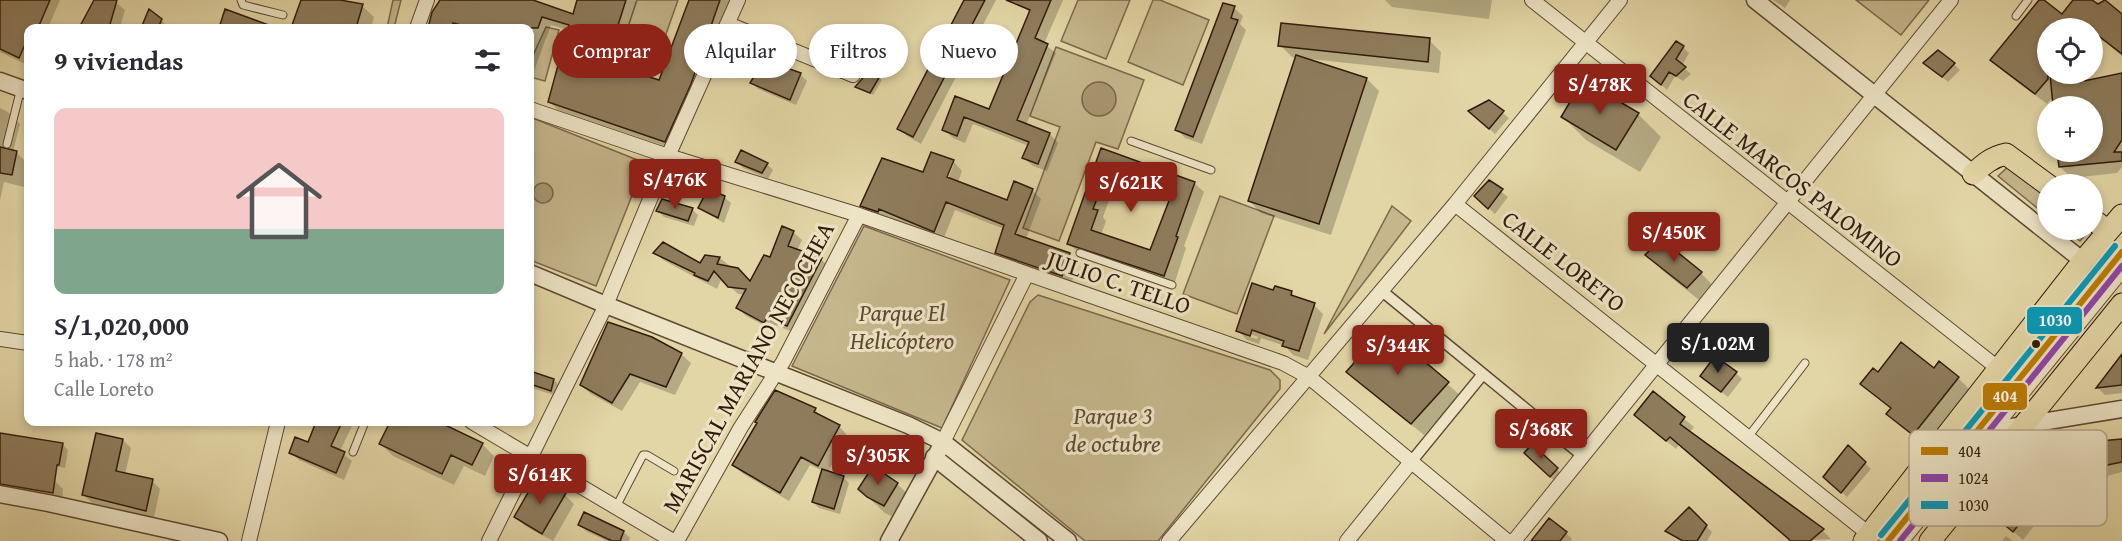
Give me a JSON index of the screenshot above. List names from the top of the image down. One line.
{"streets":{"street":["CALLE MARCOS PALOMINO","CALLE LORETO","JULIO C. TELLO","MARISCAL MARIANO NECOCHEA"]},"crossings":[["JULIO C. TELLO","MARISCAL MARIANO NECOCHEA"]],"parks":["Parque El Helicóptero","Parque 3 de octubre"],"lines":["transit line 1030","transit line 404","transit line 1024"],"legend":["404","1024","1030"],"page":{"map_buttons":["+","−"],"chip":["Comprar","Alquilar","Filtros","Nuevo"],"heading":"9 viviendas","price":["S/478K","S/476K","S/621K","S/450K","S/1.02M","S/344K","S/368K","S/305K","S/614K"],"list":[{"name":"S/1,020,000","note":"5 hab. · 178 m² · Calle Loreto"}]}}
